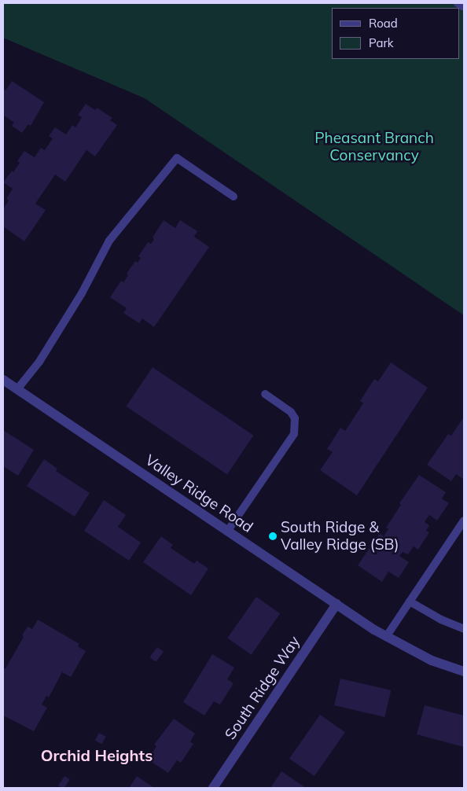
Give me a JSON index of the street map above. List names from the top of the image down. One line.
{"streets":{"street":["Valley Ridge Road","South Ridge Way"]},"crossings":[["Valley Ridge Road","South Ridge Way"]],"districts":["Orchid Heights"],"parks":["Pheasant Branch Conservancy"],"places":["South Ridge & Valley Ridge (SB)"],"legend":["Road","Park"]}
